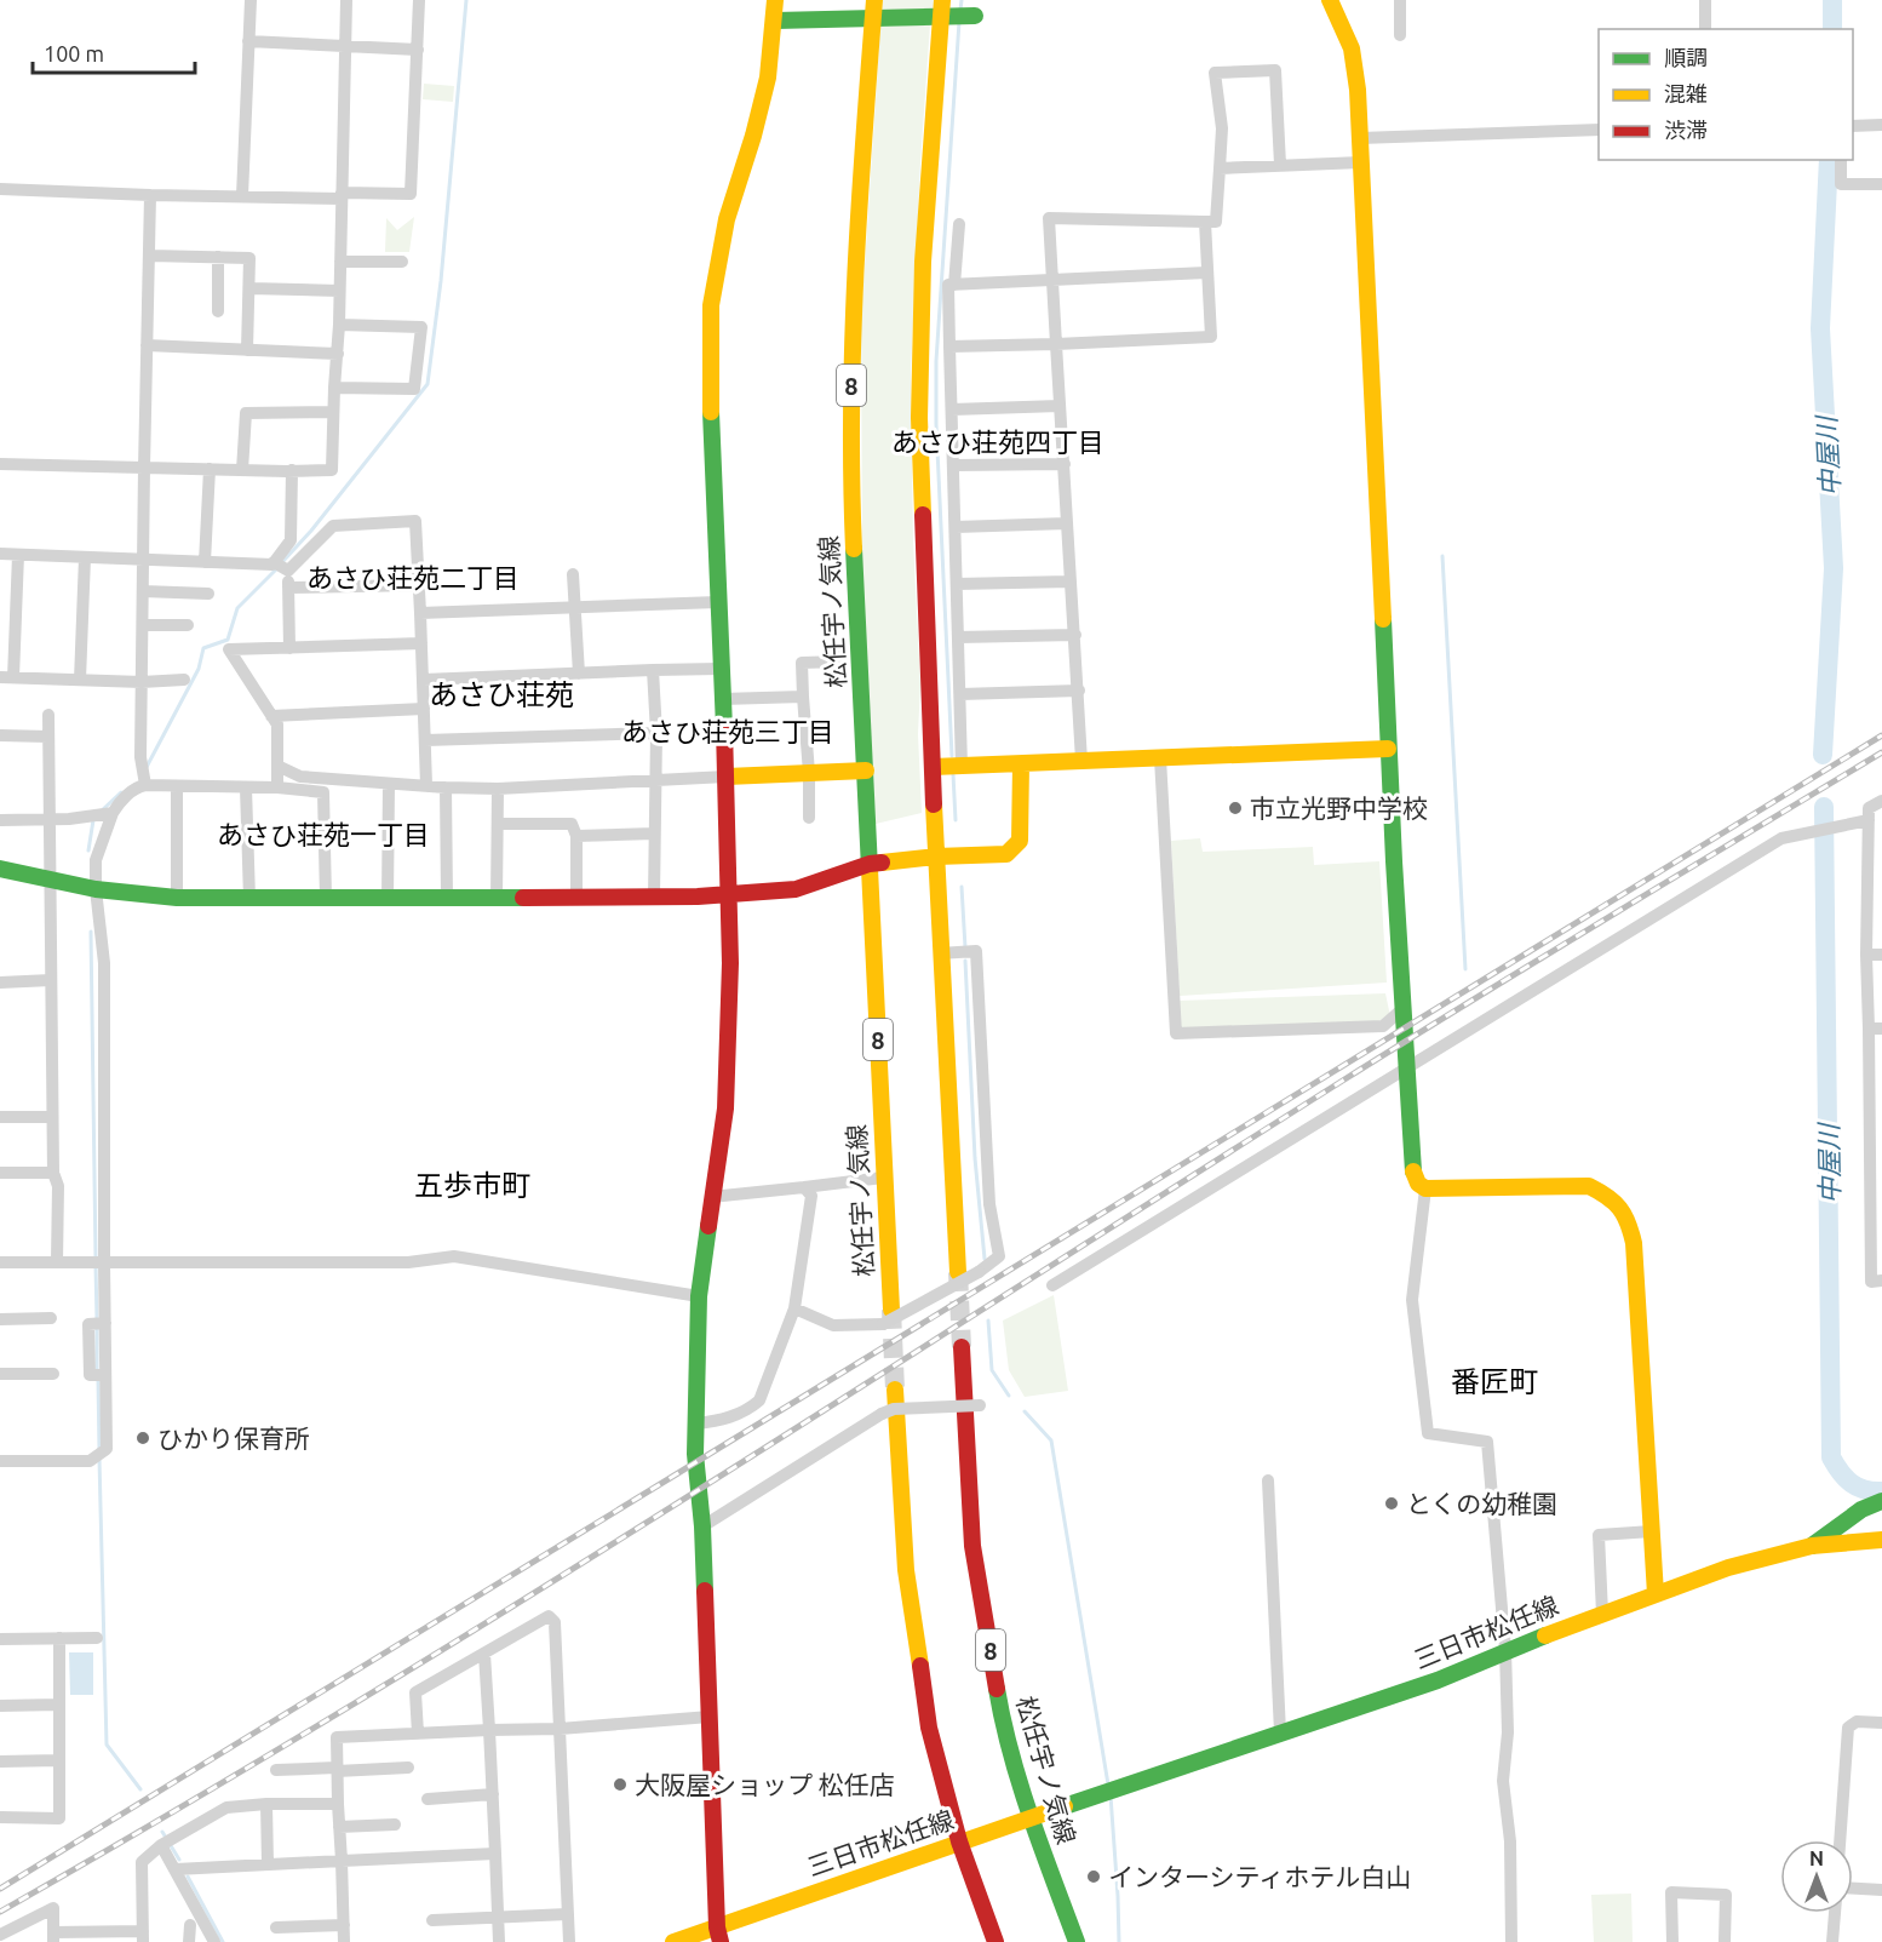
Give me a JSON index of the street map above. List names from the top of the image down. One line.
{"streets":{"street":["8","松任宇ノ気線","三日市松任線"]},"crossings":[["松任宇ノ気線","三日市松任線"]],"districts":["あさひ荘苑四丁目","あさひ荘苑二丁目","あさひ荘苑","あさひ荘苑三丁目","あさひ荘苑一丁目","五歩市町","番匠町"],"water":["中屋川"],"places":["市立光野中学校","ひかり保育所","とくの幼稚園","大阪屋ショップ 松任店","インターシティホテル白山"],"legend":["順調","混雑","渋滞"],"scale_bar":"100 m","north":"top"}
